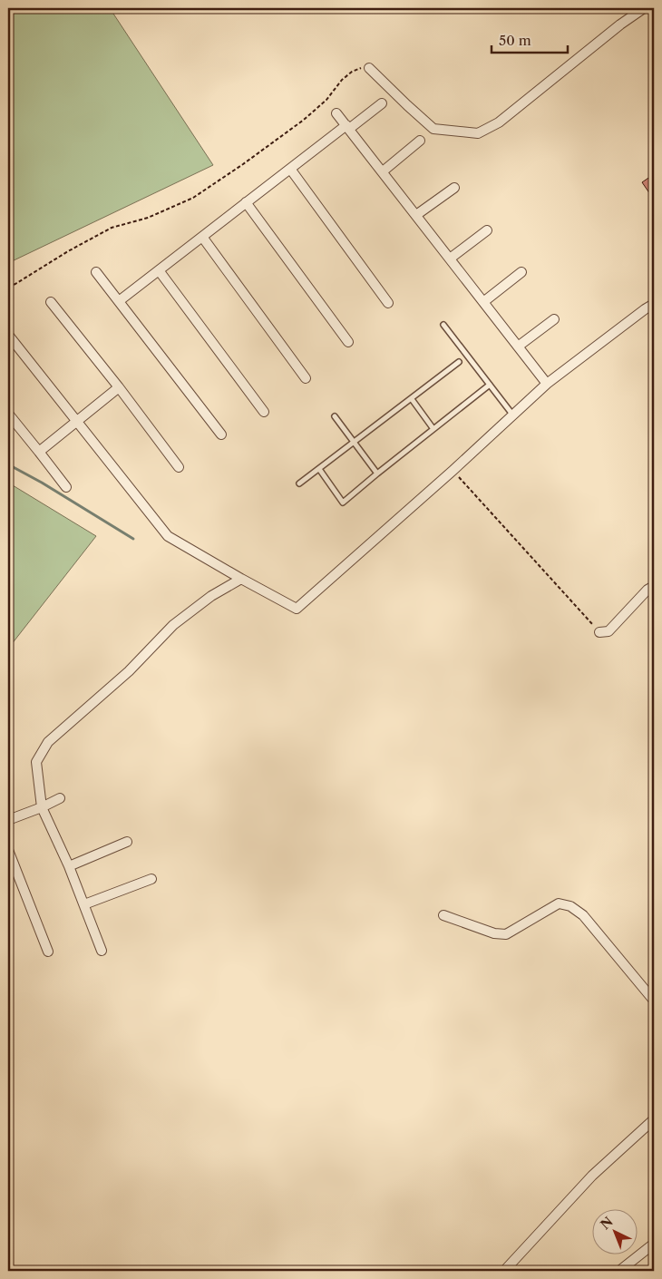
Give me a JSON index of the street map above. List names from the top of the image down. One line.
{"scale_bar":"50 m","north":"top left"}
